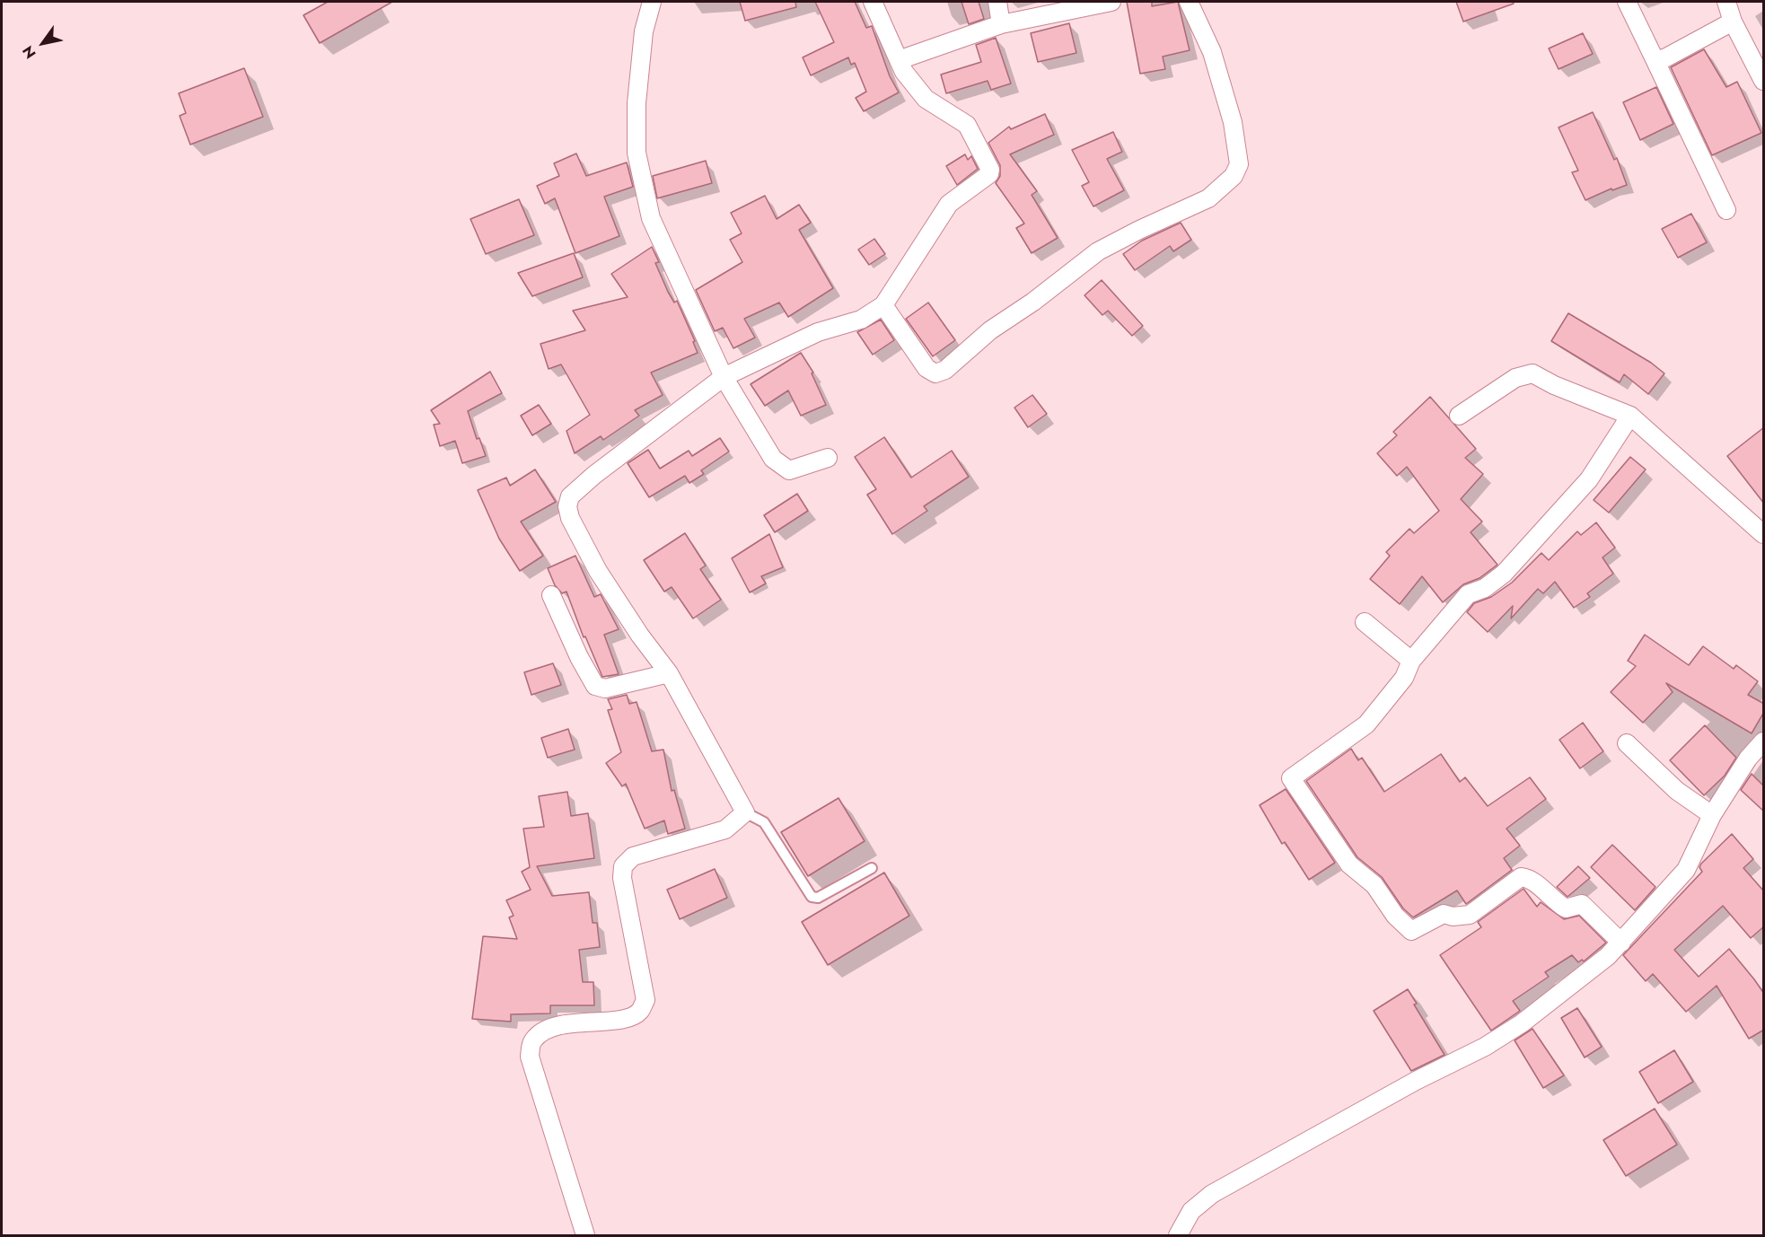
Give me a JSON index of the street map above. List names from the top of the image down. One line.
{"north":"bottom left"}
